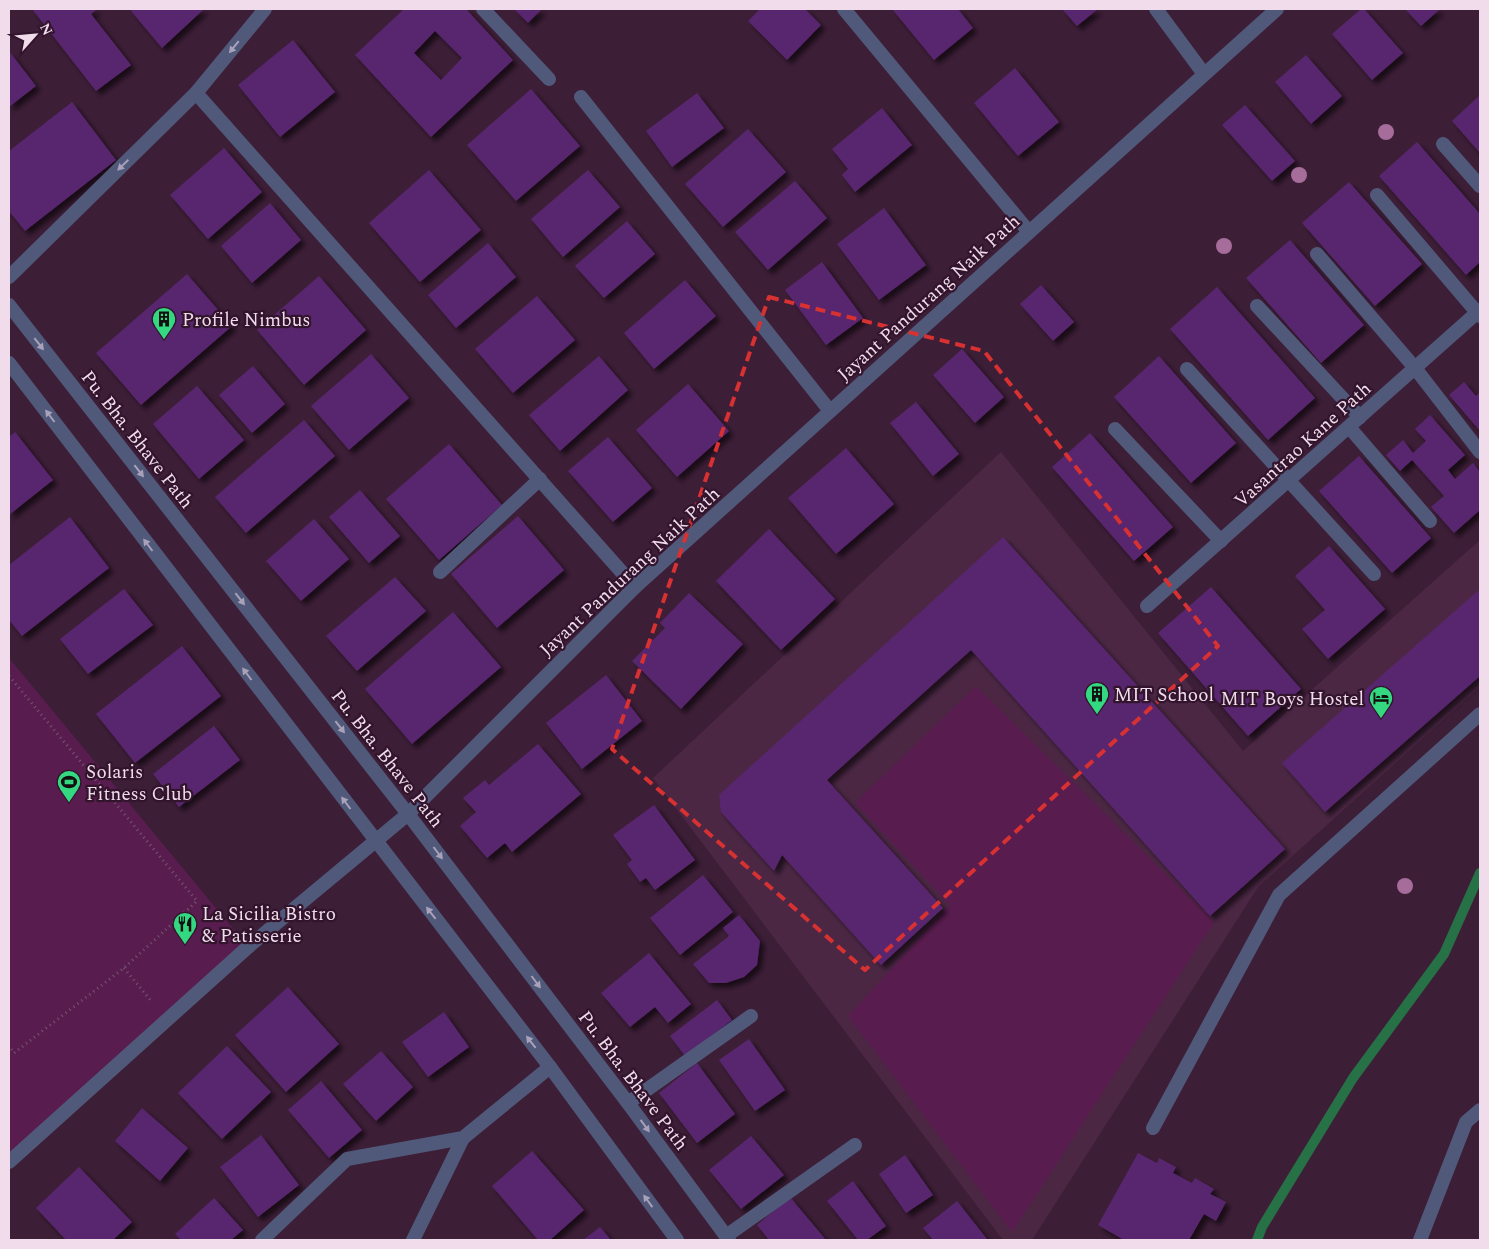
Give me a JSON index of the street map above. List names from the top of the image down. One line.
{"streets":{"street":["Jayant Pandurang Naik Path","Pu. Bha. Bhave Path","Vasantrao Kane Path"]},"crossings":[["Jayant Pandurang Naik Path","Pu. Bha. Bhave Path"]],"places":{"building":["Profile Nimbus","MIT School"],"hotel":["MIT Boys Hostel"],"sports":["Solaris Fitness Club"],"restaurant":["La Sicilia Bistro & Patisserie"]},"north":"top right"}
